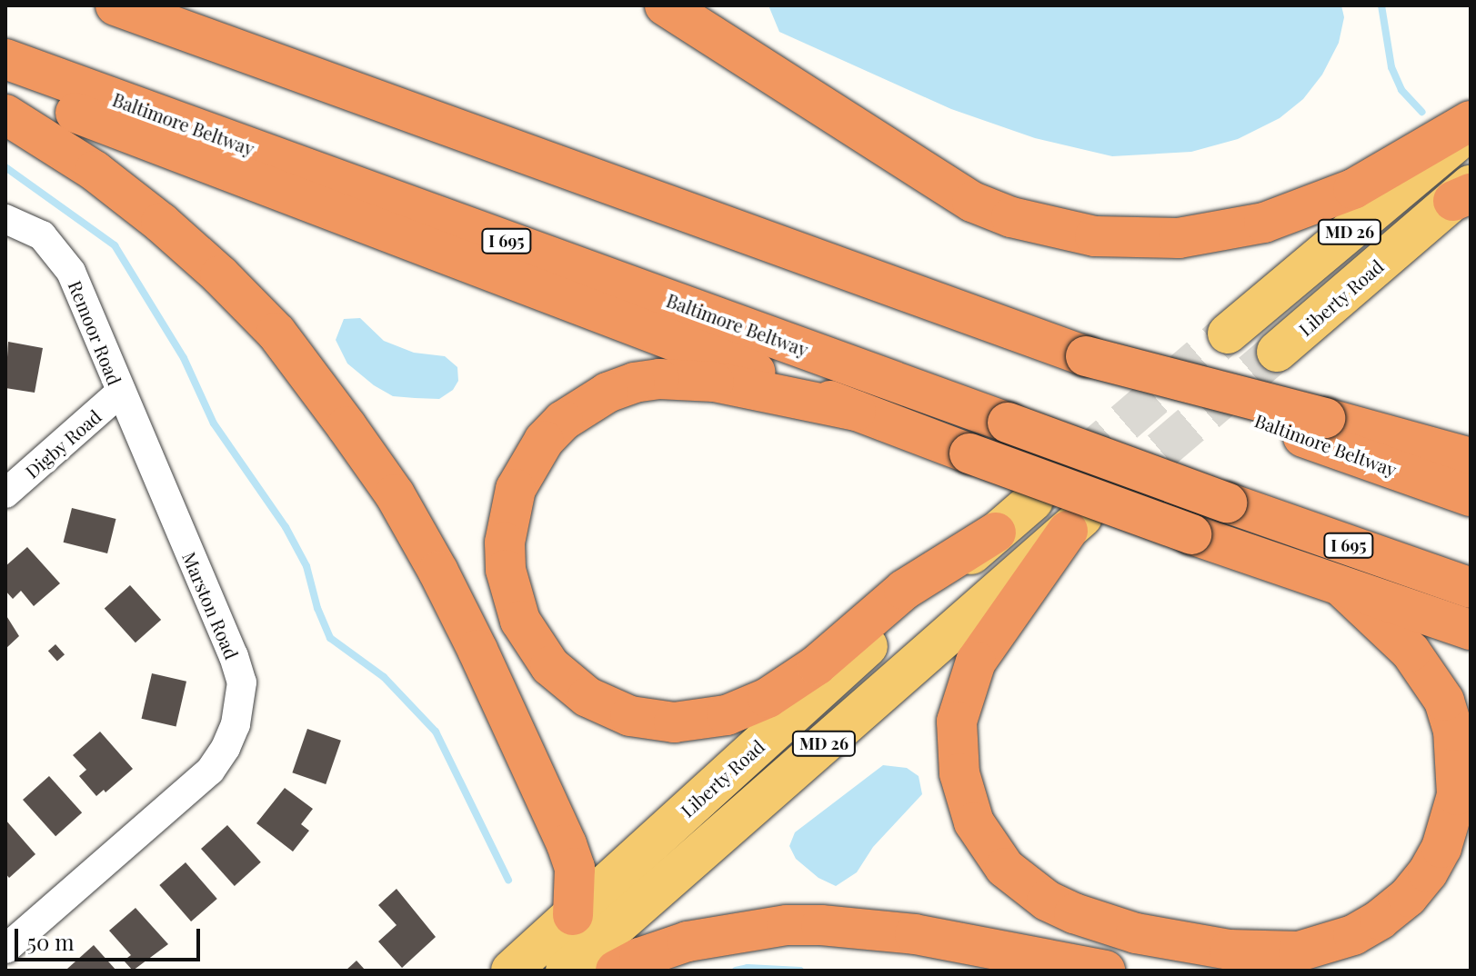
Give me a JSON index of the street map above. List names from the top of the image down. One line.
{"streets":{"highway":["Baltimore Beltway","I 695"],"main road":["MD 26","Liberty Road"],"street":["Remoor Road","Digby Road","Marston Road"]},"crossings":[["Remoor Road","Digby Road"],["Remoor Road","Marston Road"],["Digby Road","Marston Road"]],"scale_bar":"50 m"}
